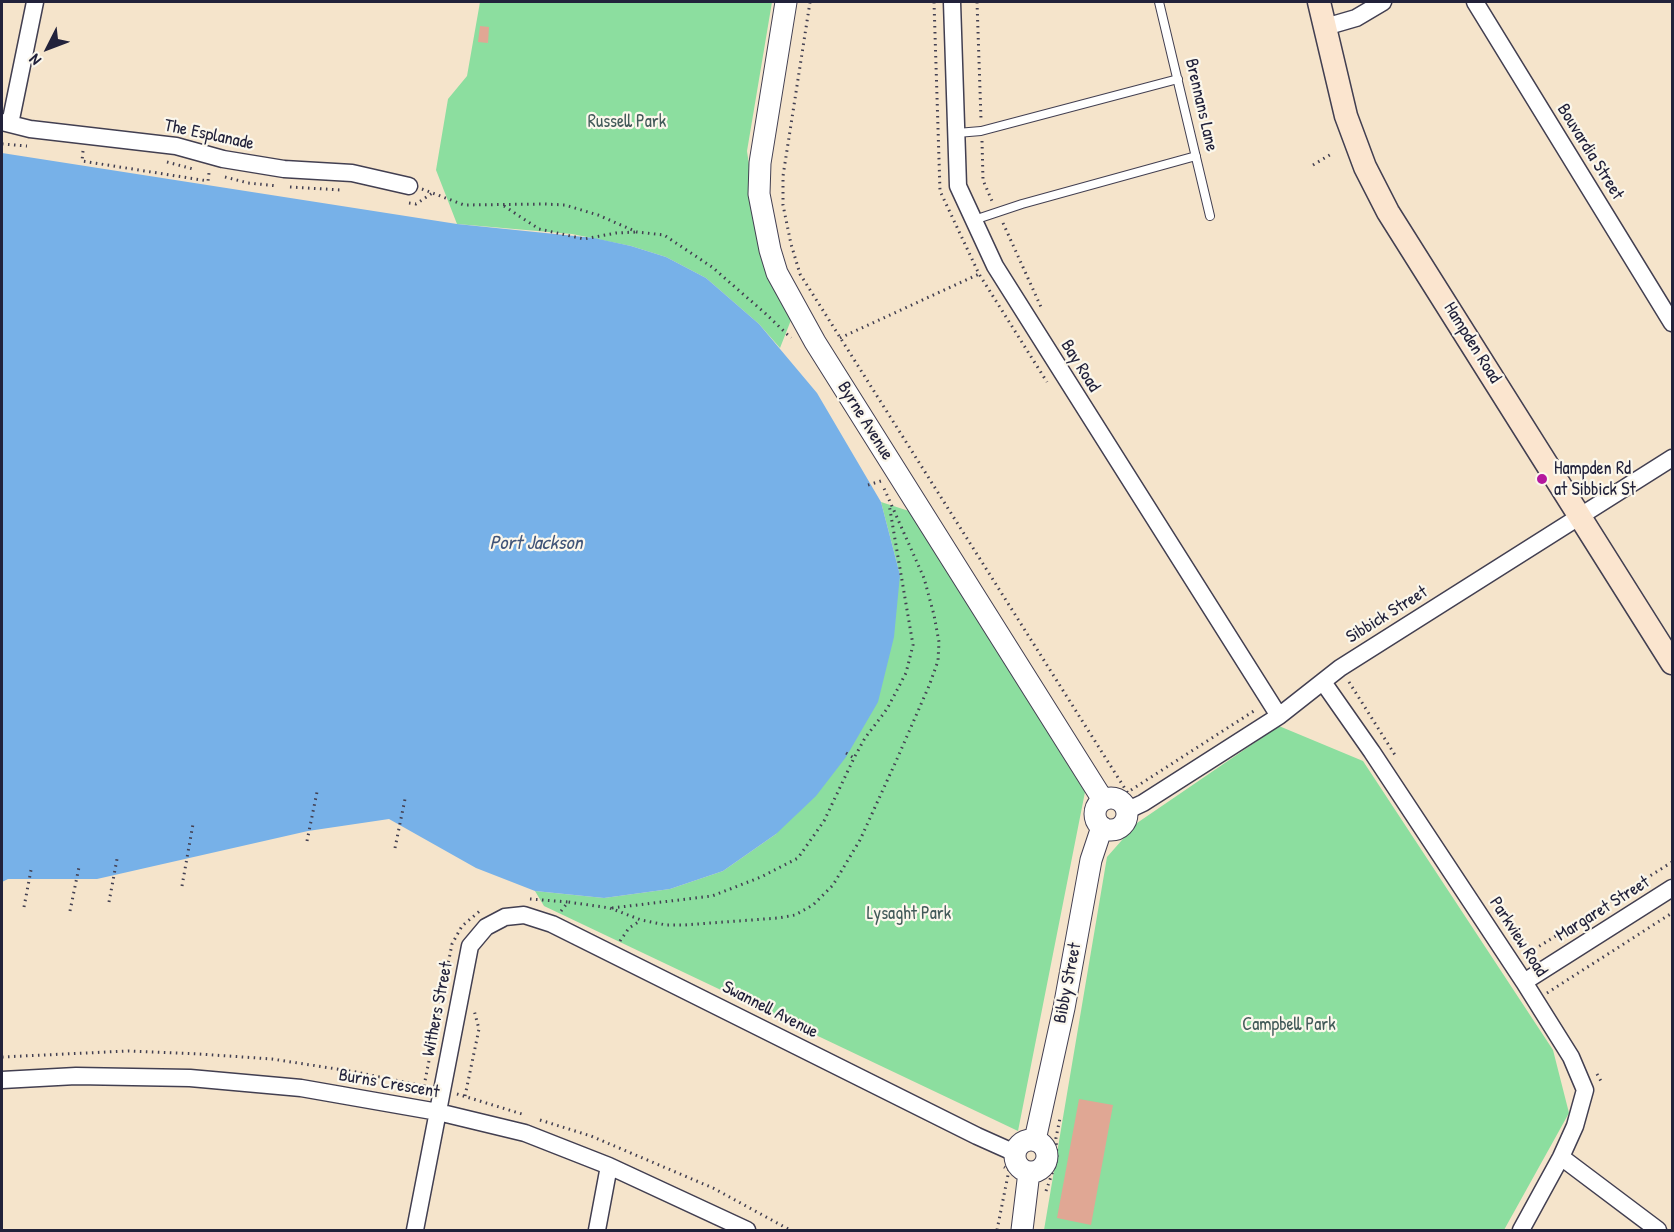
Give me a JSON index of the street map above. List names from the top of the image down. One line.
{"streets":{"main road":["Hampden Road"],"street":["The Esplanade","Bouvardia Street","Bay Road","Byrne Avenue","Sibbick Street","Margaret Street","Parkview Road","Bibby Street","Withers Street","Swannell Avenue","Burns Crescent"],"lane":["Brennans Lane"]},"crossings":[["Hampden Road","Sibbick Street"],["Bay Road","Sibbick Street"],["Byrne Avenue","Sibbick Street"],["Byrne Avenue","Bibby Street"],["Sibbick Street","Parkview Road"],["Sibbick Street","Bibby Street"],["Margaret Street","Parkview Road"],["Bibby Street","Swannell Avenue"],["Withers Street","Swannell Avenue"],["Withers Street","Burns Crescent"]],"water":["Port Jackson"],"parks":["Russell Park","Lysaght Park","Campbell Park"],"places":["Hampden Rd at Sibbick St"],"north":"bottom left"}
